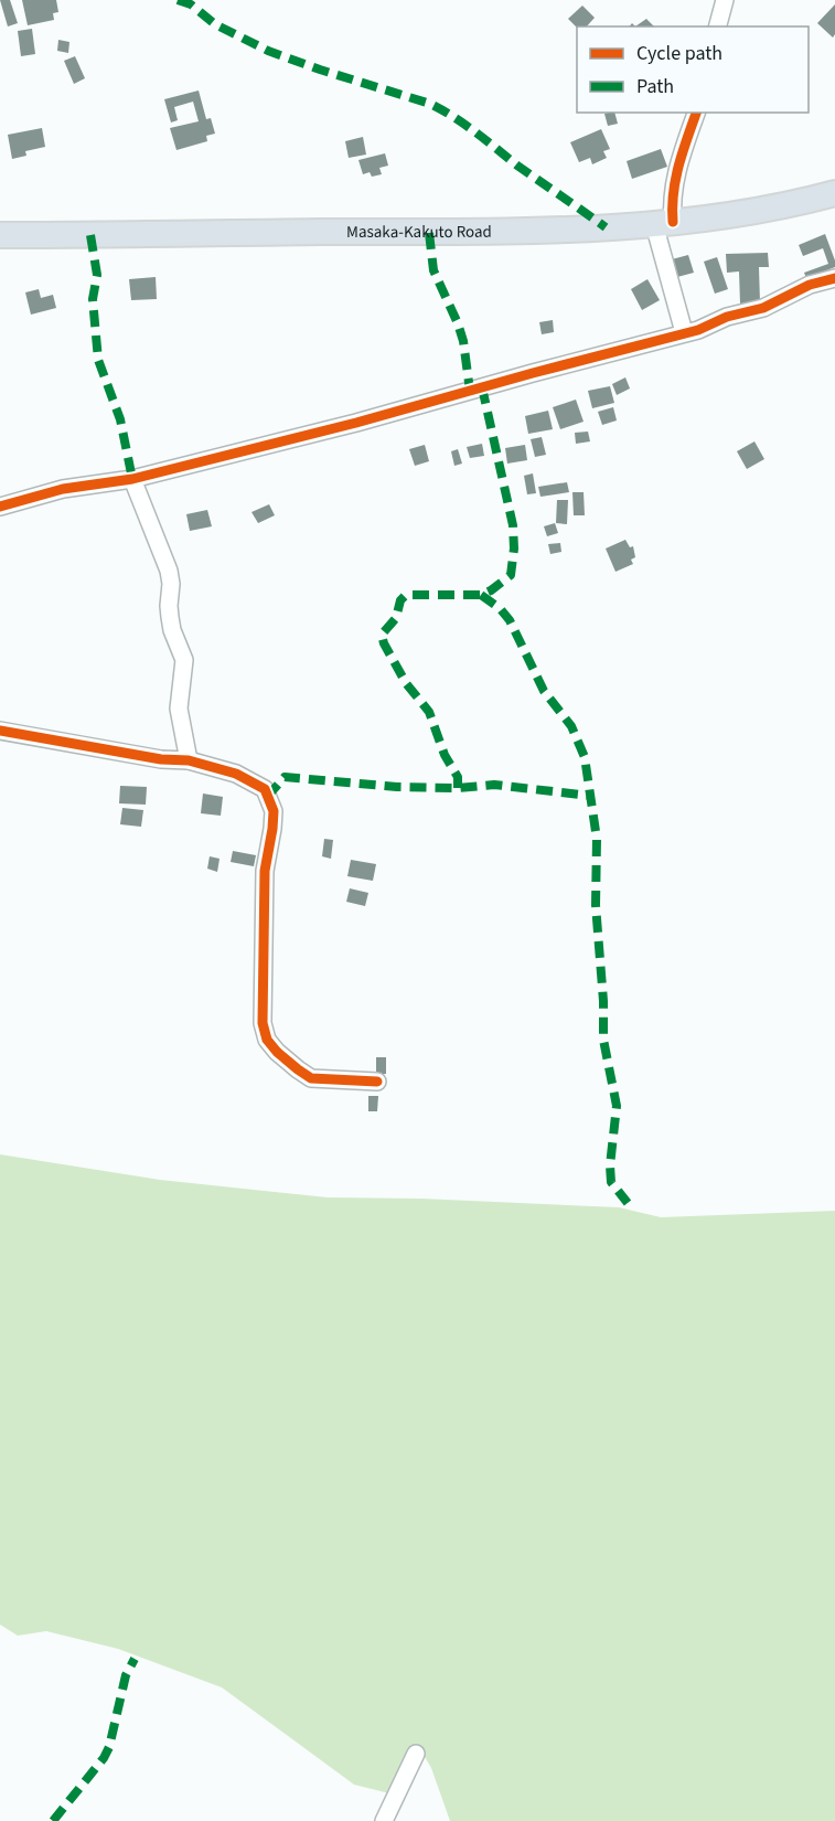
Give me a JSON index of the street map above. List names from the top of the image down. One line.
{"streets":{"highway":["Masaka-Kakuto Road"]},"legend":["Cycle path","Path"]}
